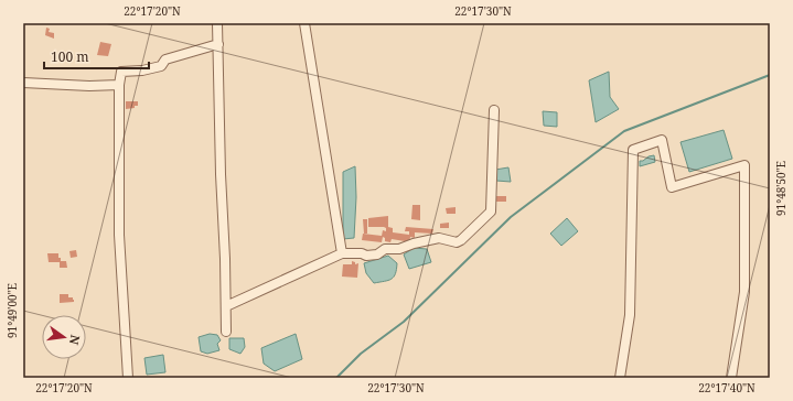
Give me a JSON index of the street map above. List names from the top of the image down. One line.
{"scale_bar":"100 m","north":"right","coordinates":["22°17'20\"N","22°17'30\"N","91°48'50\"E","91°49'00\"E","22°17'40\"N"]}
